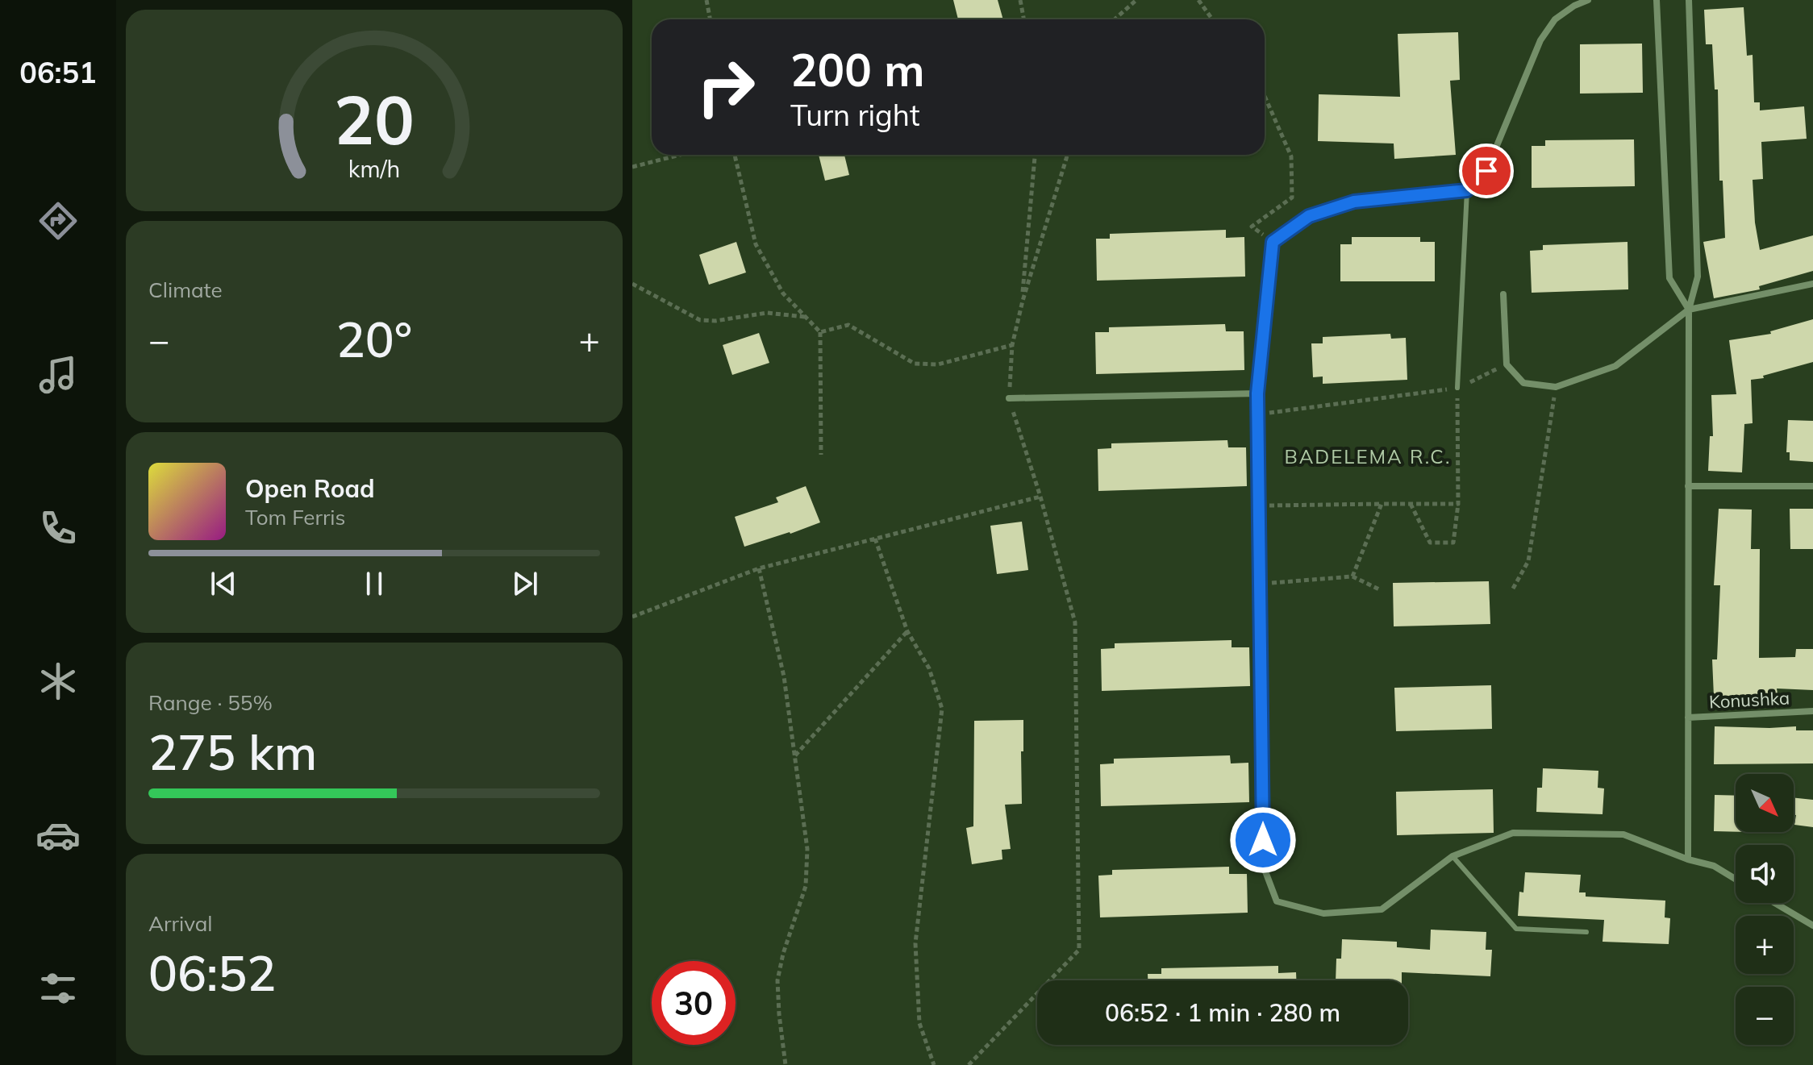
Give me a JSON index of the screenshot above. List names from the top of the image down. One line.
{"streets":{"street":["Konushka"]},"districts":["BADELEMA R.C."],"north":"bottom right","page":{"tabs":"06:51","turn":["200 m","Turn right"],"tile":["Climate",["Range · 55%","275 km"],["Arrival","06:52"]],"heat":["−","20°","+"],"song":["Open Road","Tom Ferris"],"map_buttons":["+","−"],"limit":"30","trip":"06:52 · 1 min · 280 m","gauge":["20","km/h"]}}
